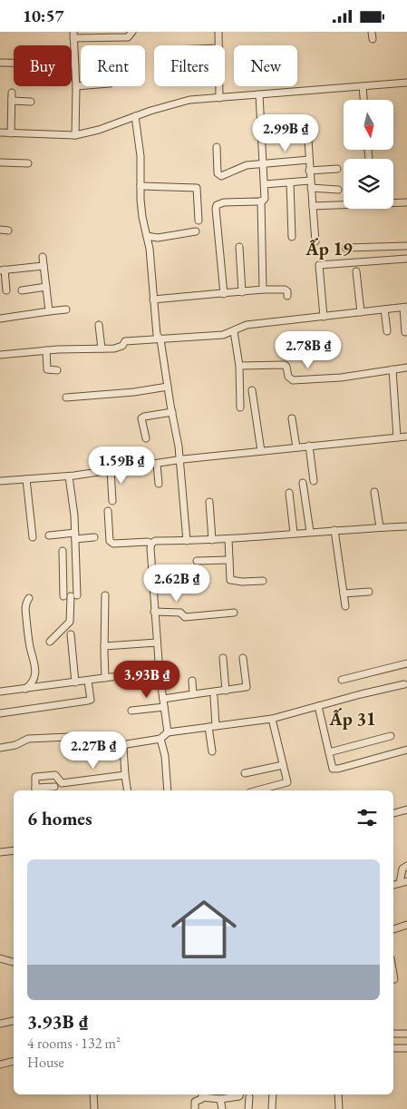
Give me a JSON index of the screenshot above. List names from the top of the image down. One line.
{"districts":["Ấp 19","Ấp 31"],"north":"bottom","page":{"status":"10:57","chip":["Buy","Rent","Filters","New"],"price":["2.99B ₫","2.78B ₫","1.59B ₫","2.62B ₫","3.93B ₫","2.27B ₫"],"heading":"6 homes","list":[{"name":"3.93B ₫","note":"4 rooms · 132 m² · House"}]}}
